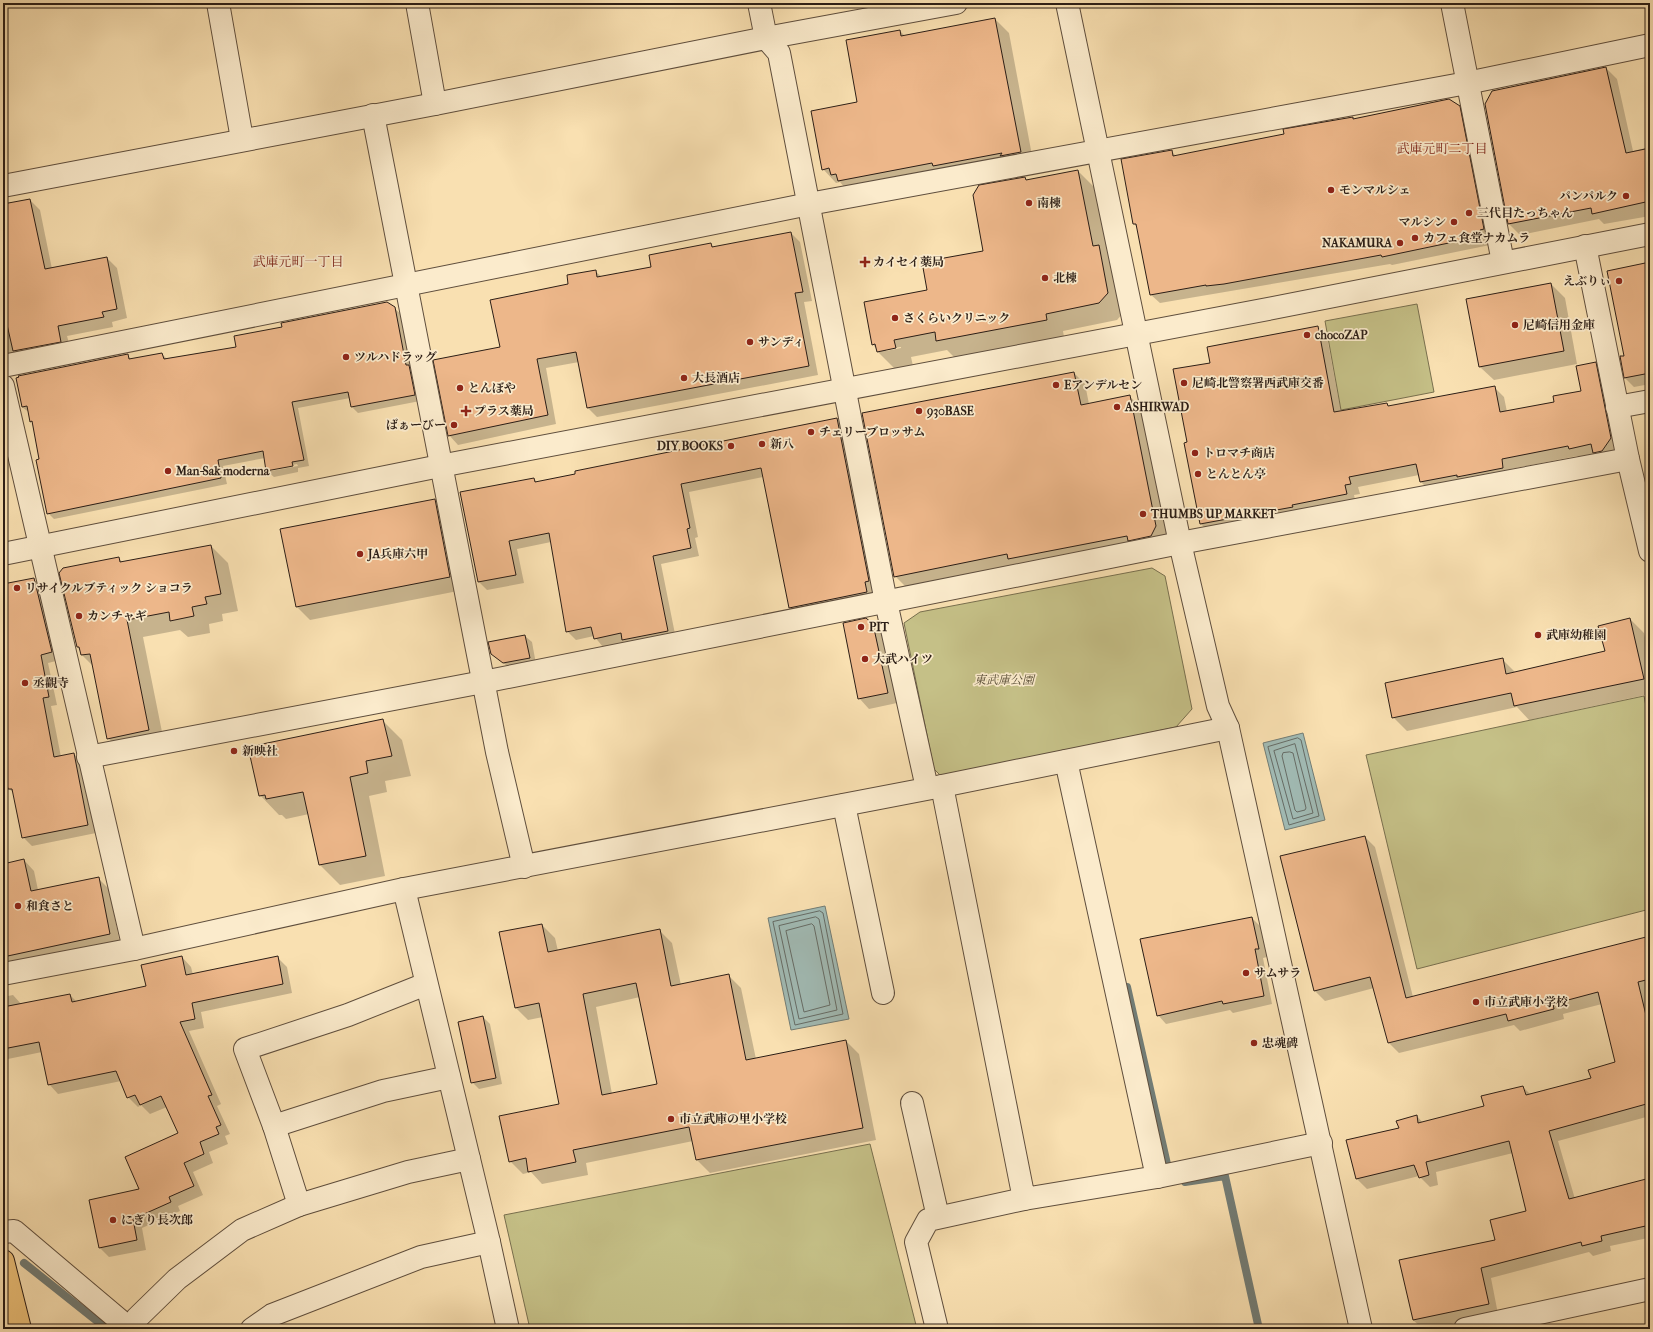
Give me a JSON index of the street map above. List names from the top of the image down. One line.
{"districts":["武庫元町二丁目","武庫元町一丁目"],"parks":["東武庫公園"],"places":{"other":["モンマルシェ","パンパルク","南棟","三代目たっちゃん","マルシン","カフェ食堂ナカムラ","NAKAMURA","北棟","えぶりぃ","さくらいクリニック","尼崎信用金庫","chocoZAP","サンディ","ツルハドラッグ","大長酒店","尼崎北警察署西武庫交番","Eアンデルセン","とんぼや","ASHIRWAD","930BASE","ばぁーびー","チェリーブロッサム","新八","DIY BOOKS","トロマチ商店","Man-Sak moderna","とんとん亭","THUMBS UP MARKET","JA兵庫六甲","リサイクルブティック ショコラ","カンチャギ","PIT","武庫幼稚園","大武ハイツ","丞觀寺","新映社","和食さと","サムサラ","市立武庫小学校","忠魂碑","市立武庫の里小学校","にぎり長次郎"],"health":["カイセイ薬局","プラス薬局"]}}
